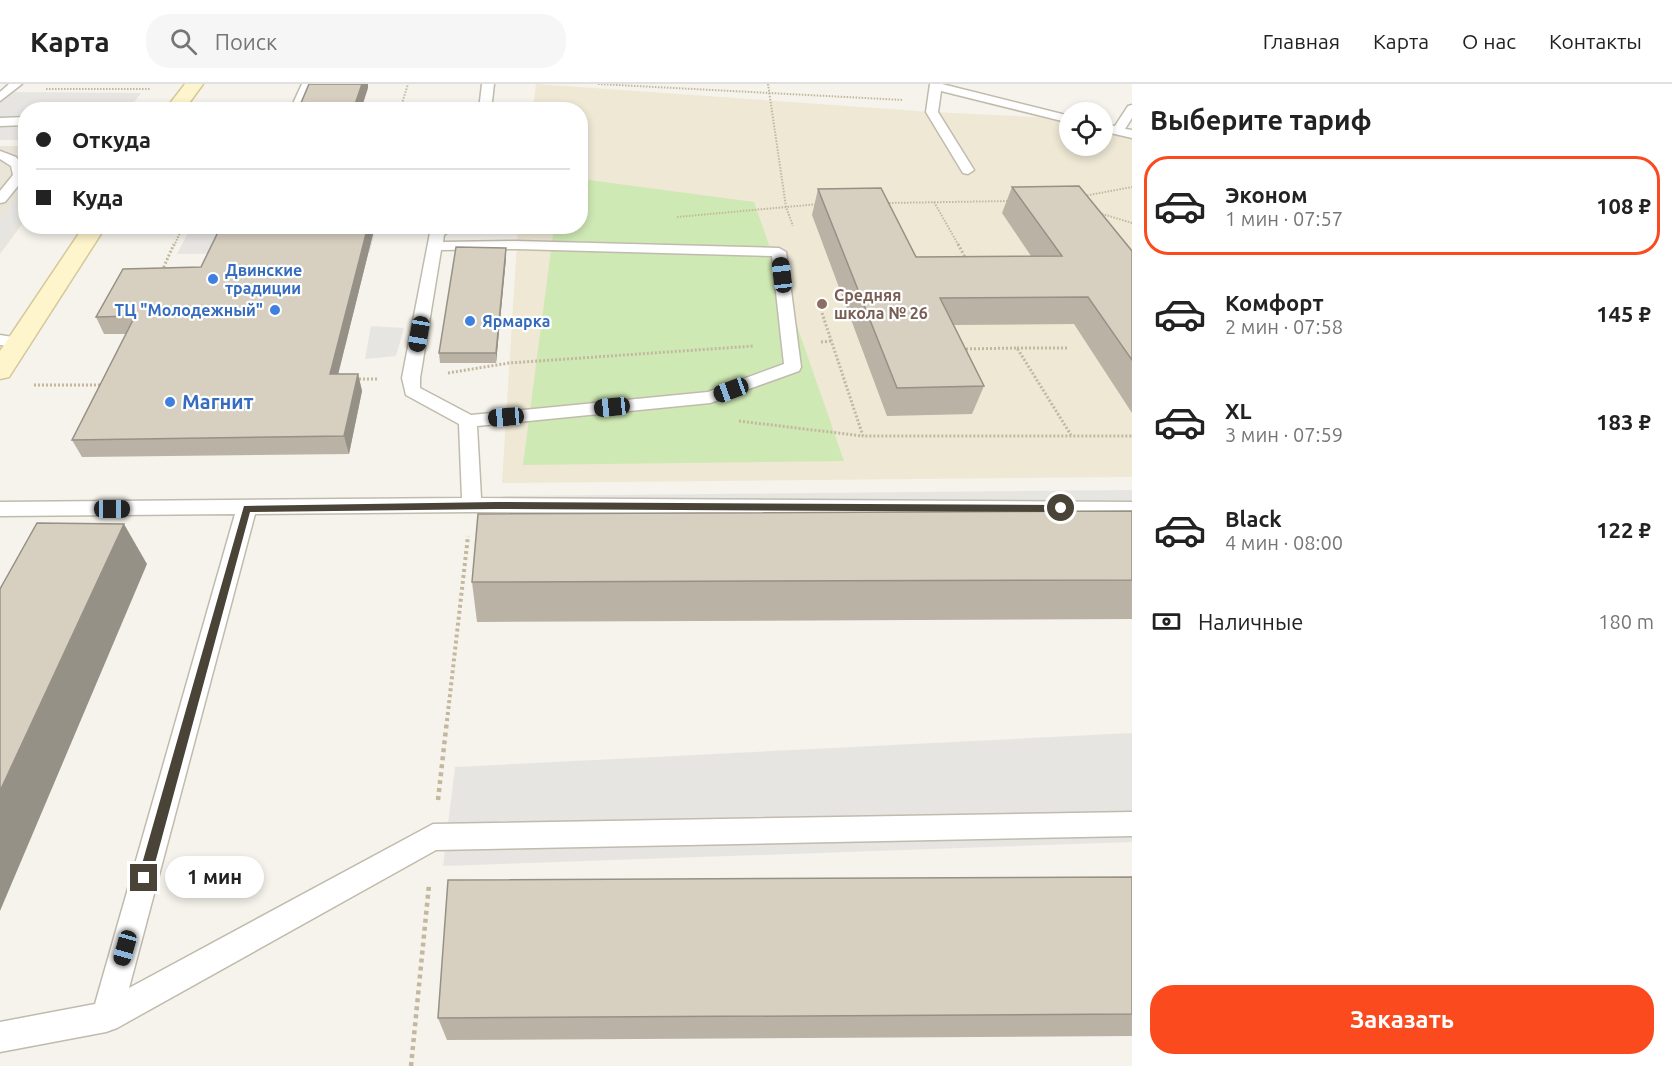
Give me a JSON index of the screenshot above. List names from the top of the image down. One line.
{"places":["Двинские традиции","Средняя школа № 26","ТЦ \"Молодежный\"","Ярмарка","Магнит"],"page":{"header":"Карта","search":"Поиск","nav":["Главная","Карта","О нас","Контакты"],"heading":"Выберите тариф","banner":["Откуда","Куда"],"list":[{"name":"Эконом","note":"1 мин · 07:57","value":"108 ₽"},{"name":"Комфорт","note":"2 мин · 07:58","value":"145 ₽"},{"name":"XL","note":"3 мин · 07:59","value":"183 ₽"},{"name":"Black","note":"4 мин · 08:00","value":"122 ₽"}],"pay":["Наличные","180 m"],"bubble":"1 мин","buttons":"Заказать"}}
